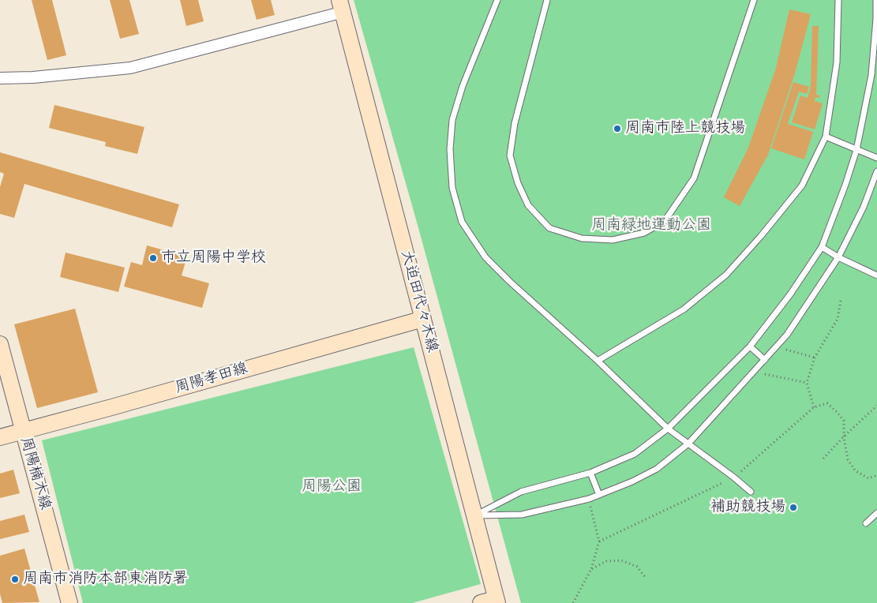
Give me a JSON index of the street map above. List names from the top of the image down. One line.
{"streets":{"street":["大迫田代々木線","周陽孝田線","周陽楠木線"]},"crossings":[["大迫田代々木線","周陽孝田線"],["周陽孝田線","周陽楠木線"]],"parks":["周南緑地運動公園","周陽公園"],"places":["周南市陸上競技場","市立周陽中学校","補助競技場","周南市消防本部東消防署"]}
